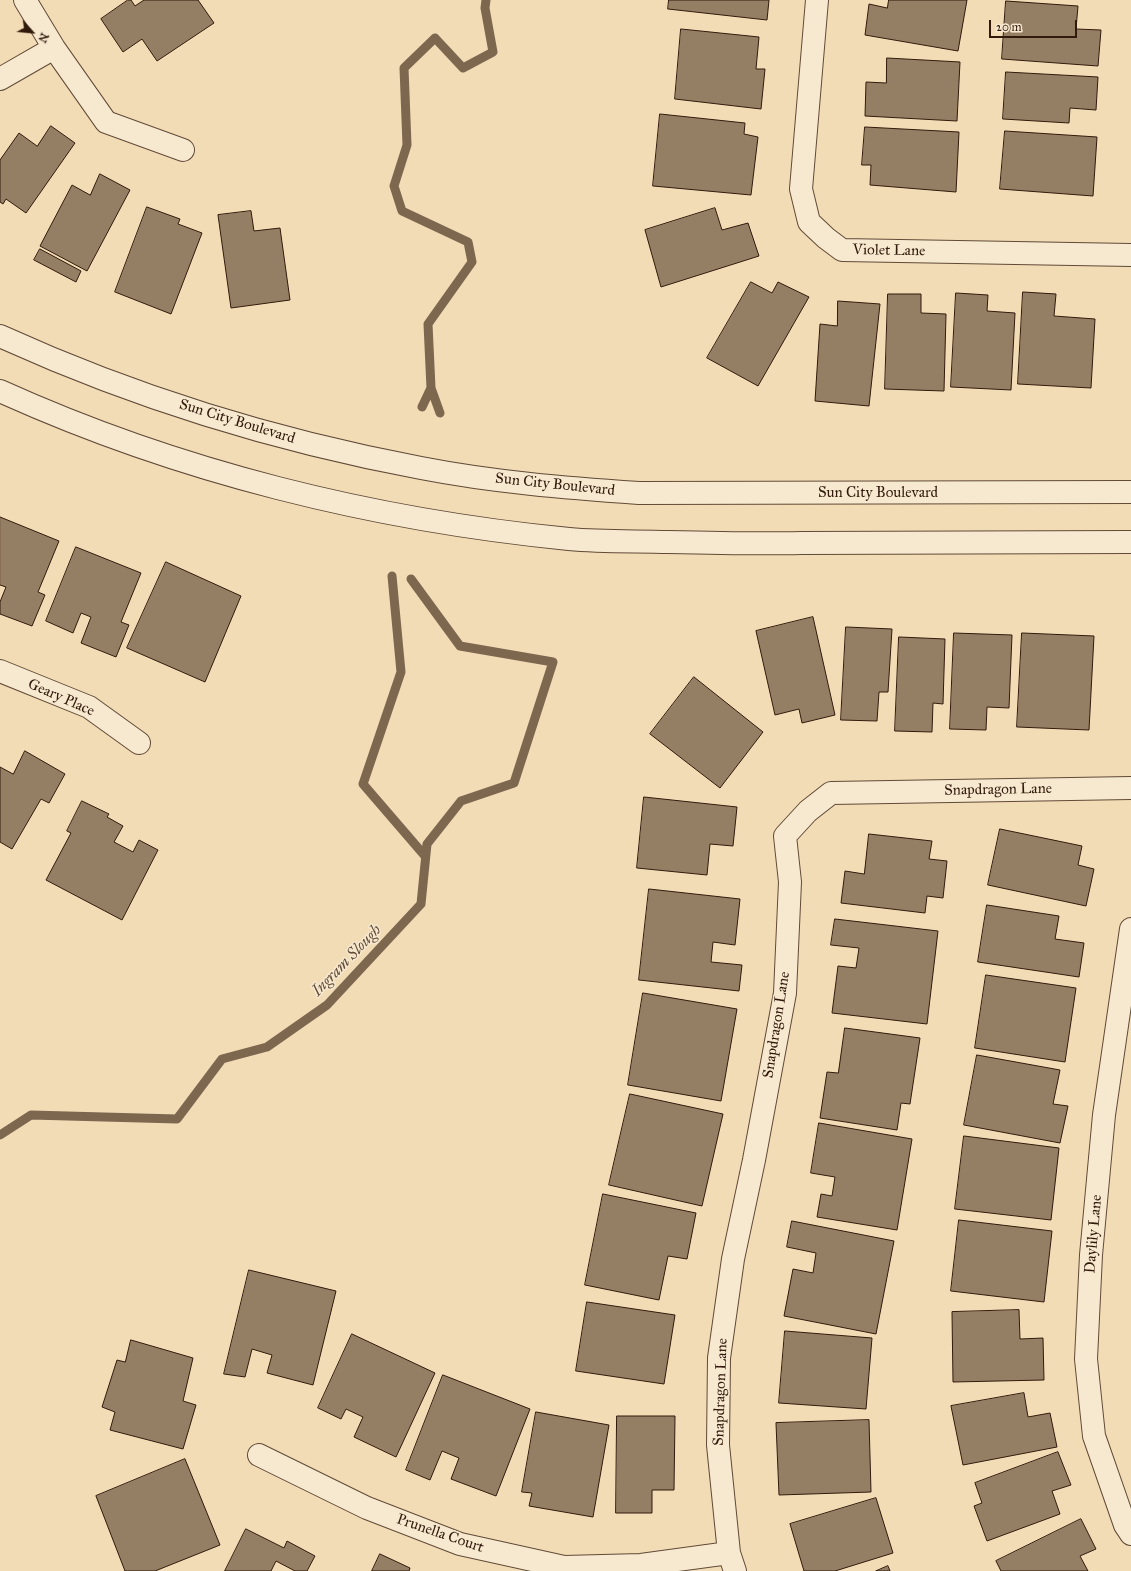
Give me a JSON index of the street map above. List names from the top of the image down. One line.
{"streets":{"street":["Violet Lane","Sun City Boulevard","Geary Place","Snapdragon Lane","Daylily Lane","Prunella Court"]},"crossings":[["Snapdragon Lane","Prunella Court"]],"water":["Ingram Slough"],"scale_bar":"20 m","north":"bottom right"}
